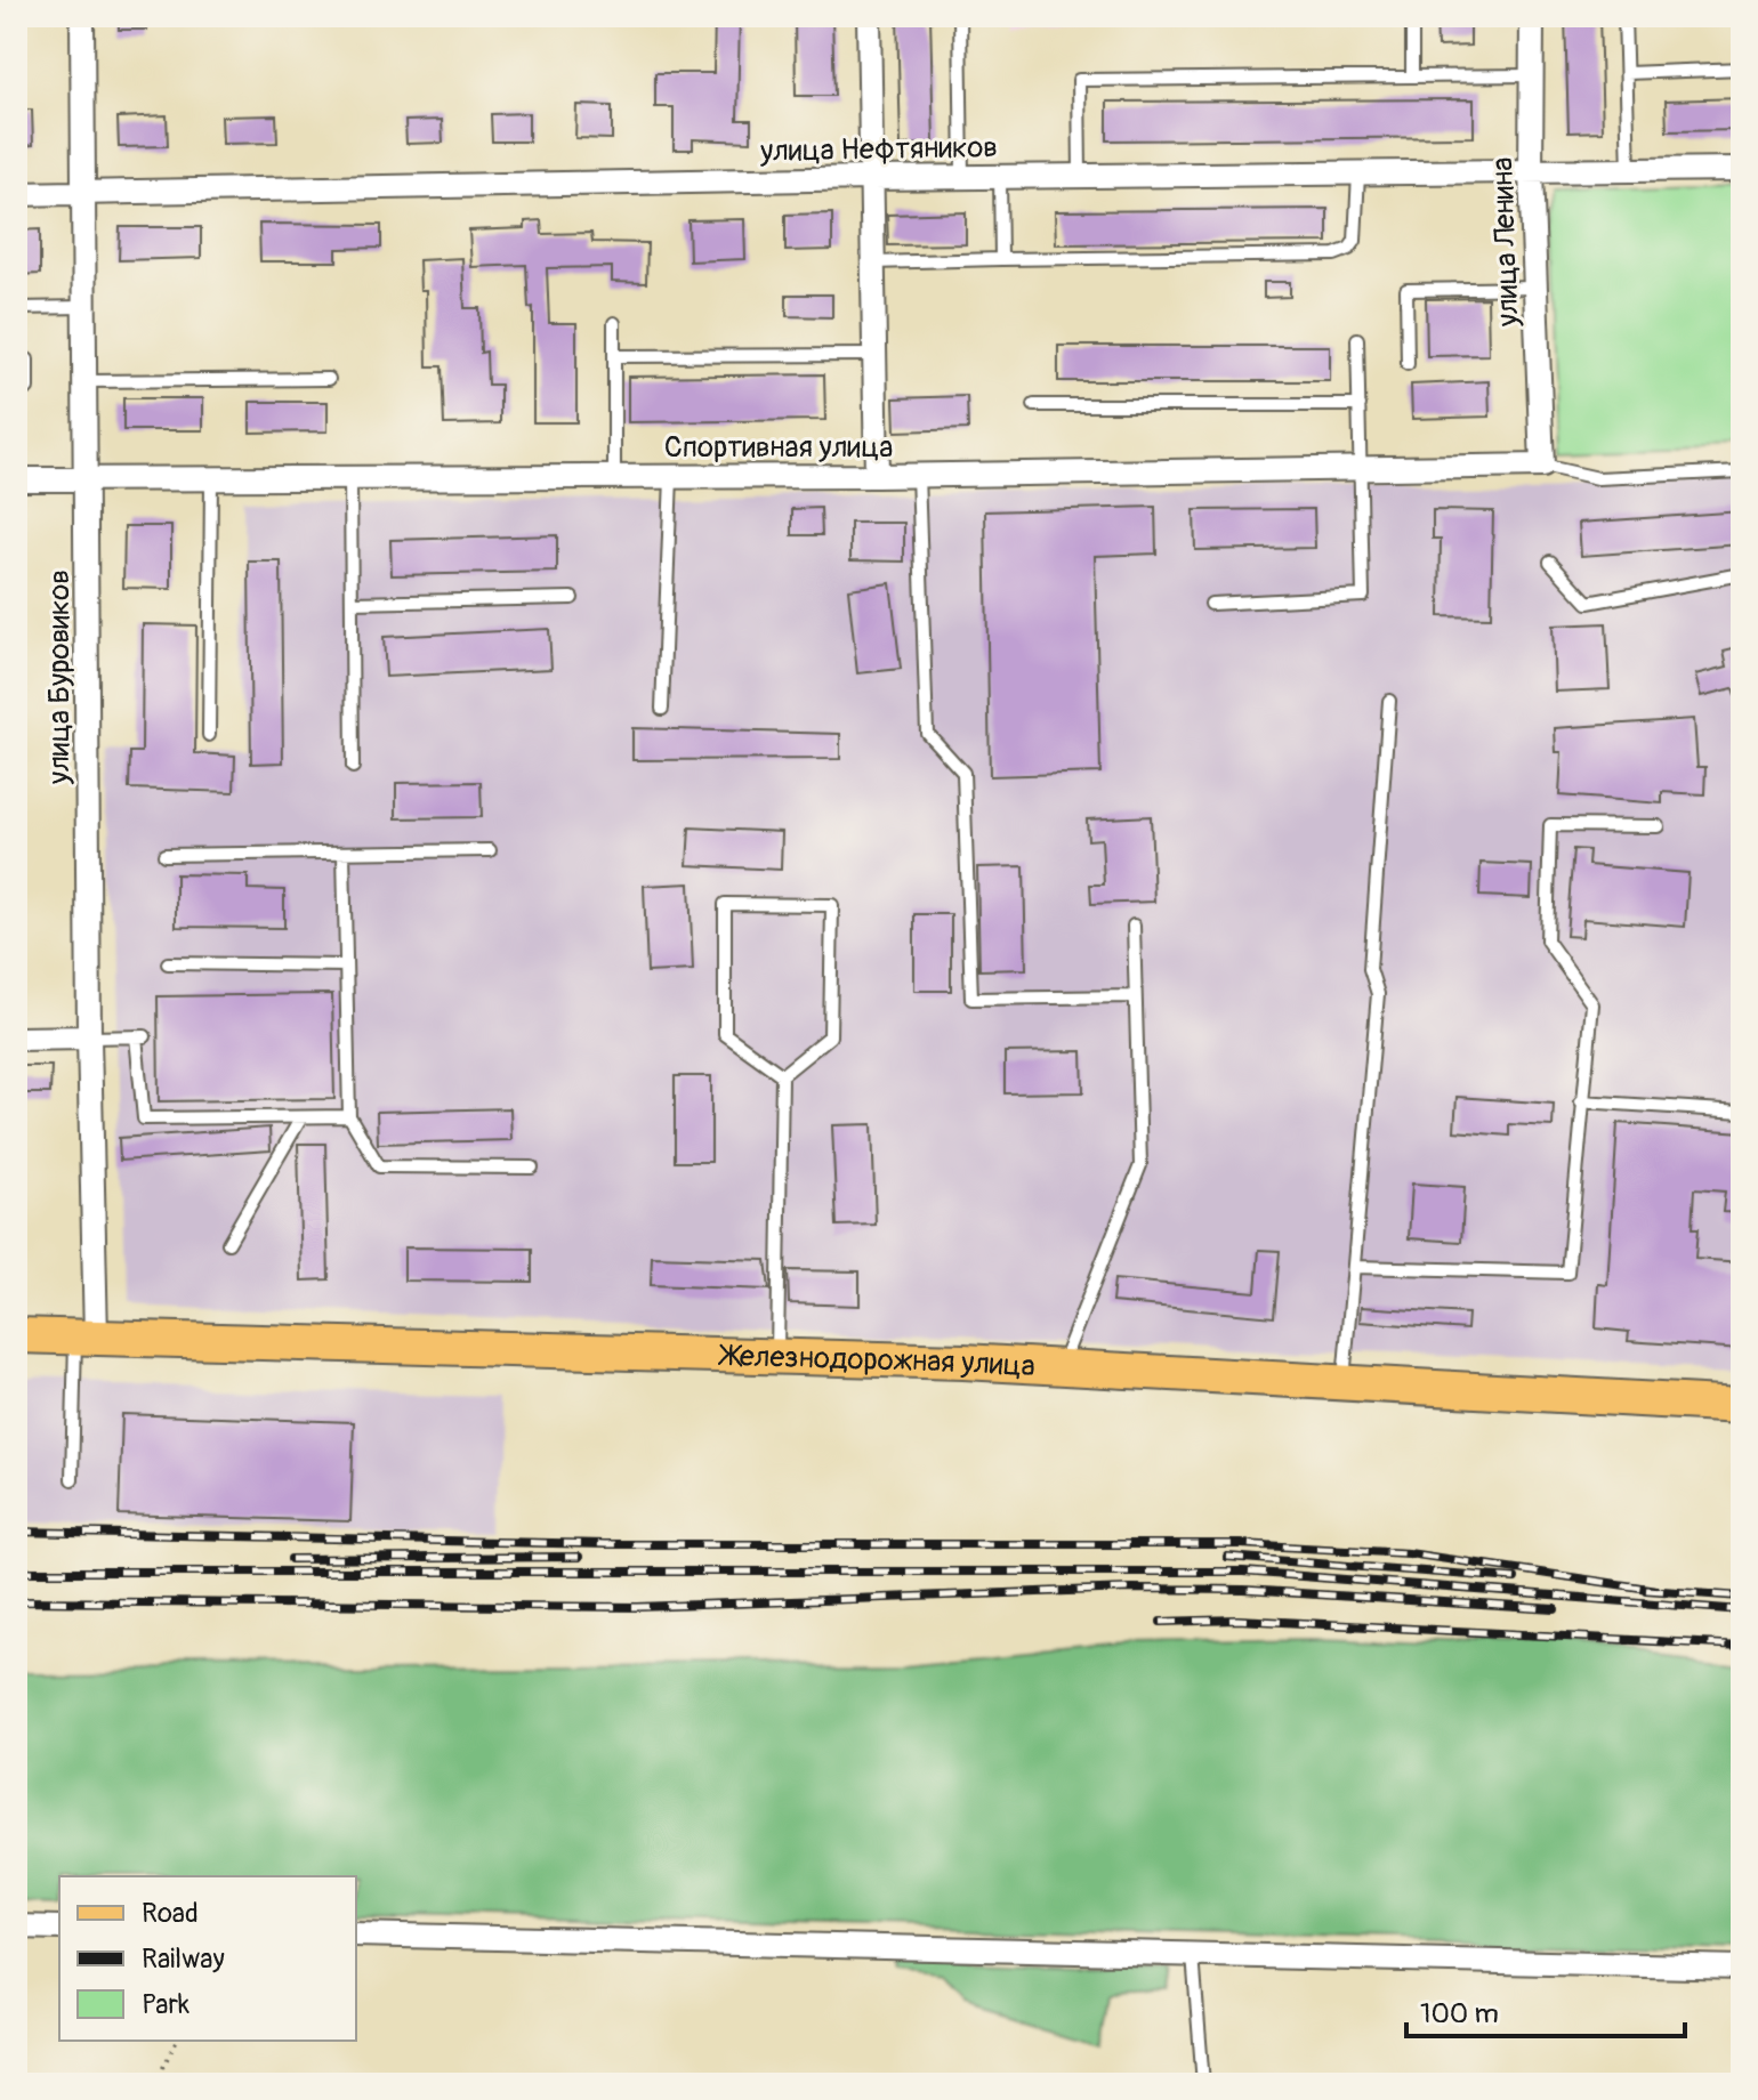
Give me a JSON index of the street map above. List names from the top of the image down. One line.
{"streets":{"main road":["Железнодорожная улица"],"street":["улица Нефтяников","улица Ленина","Спортивная улица","улица Буровиков"]},"crossings":[["улица Нефтяников","улица Ленина"],["улица Нефтяников","улица Буровиков"],["улица Ленина","Спортивная улица"],["Спортивная улица","улица Буровиков"],["улица Буровиков","Железнодорожная улица"]],"legend":["Road","Railway","Park"],"scale_bar":"100 m"}
